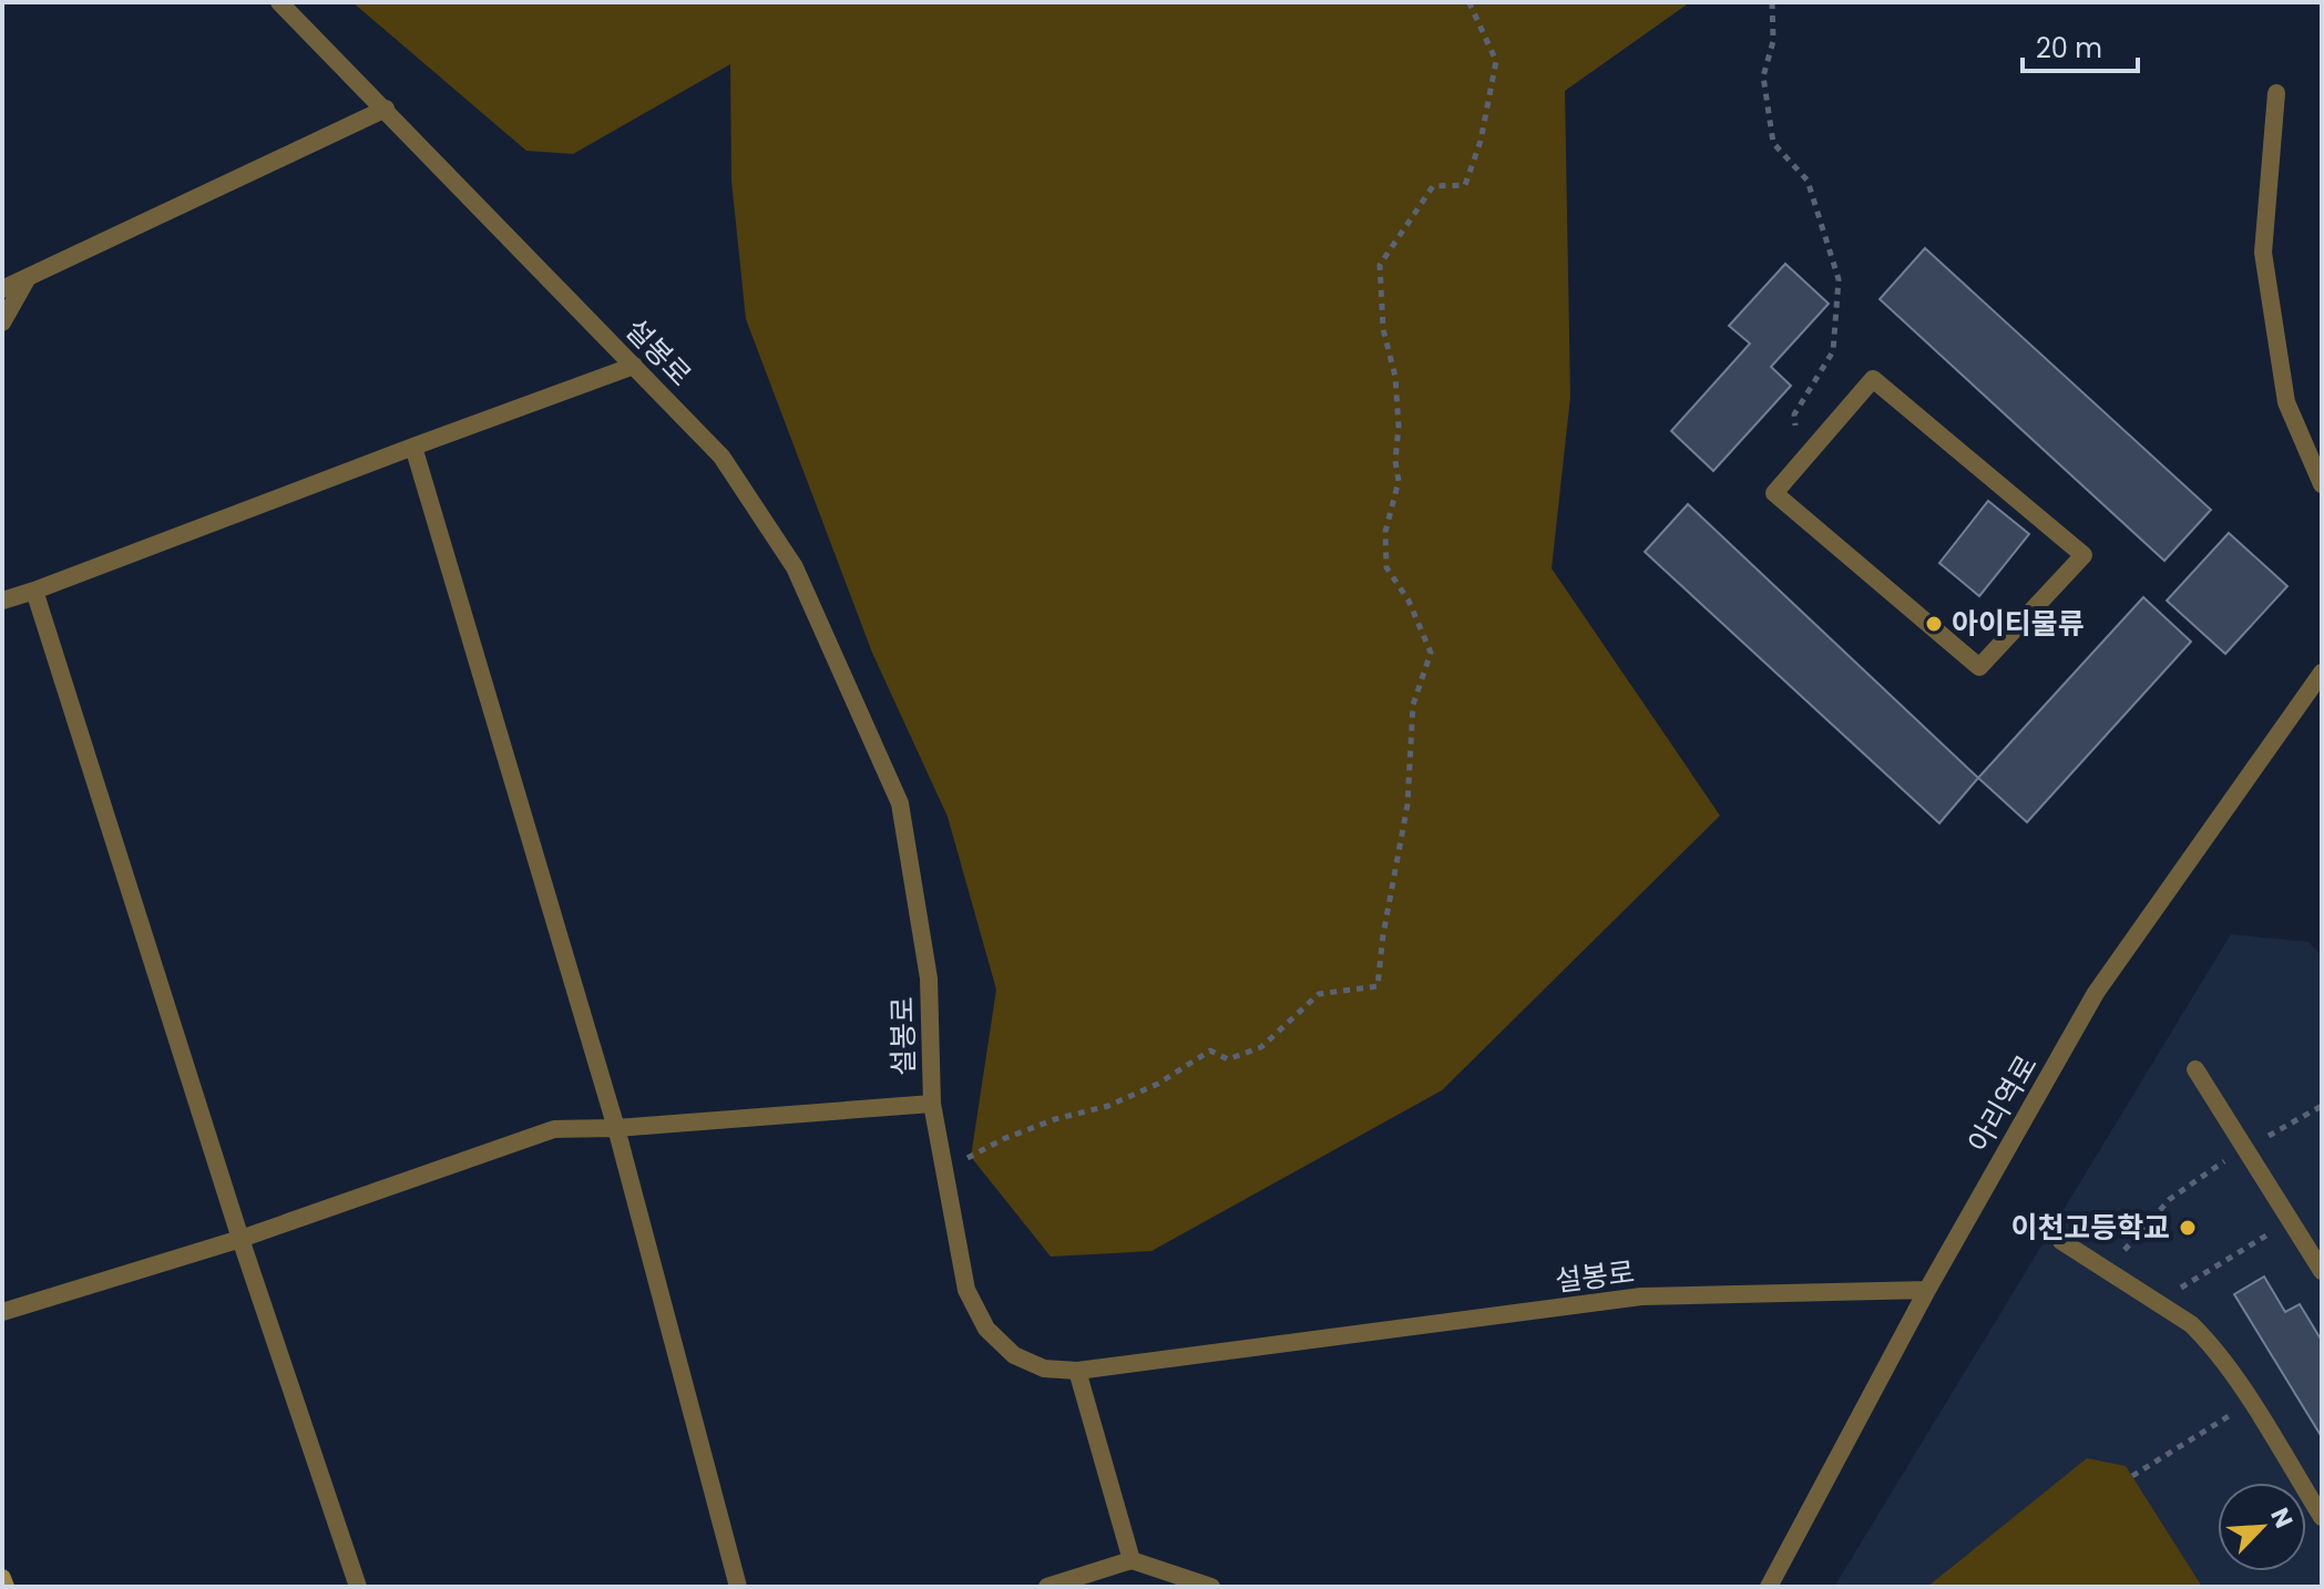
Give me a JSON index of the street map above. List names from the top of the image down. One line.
{"streets":{"street":["설봉로","아리역로"]},"crossings":[["설봉로","아리역로"]],"places":["아이티물류","이천고등학교"],"scale_bar":"20 m","north":"top right"}
